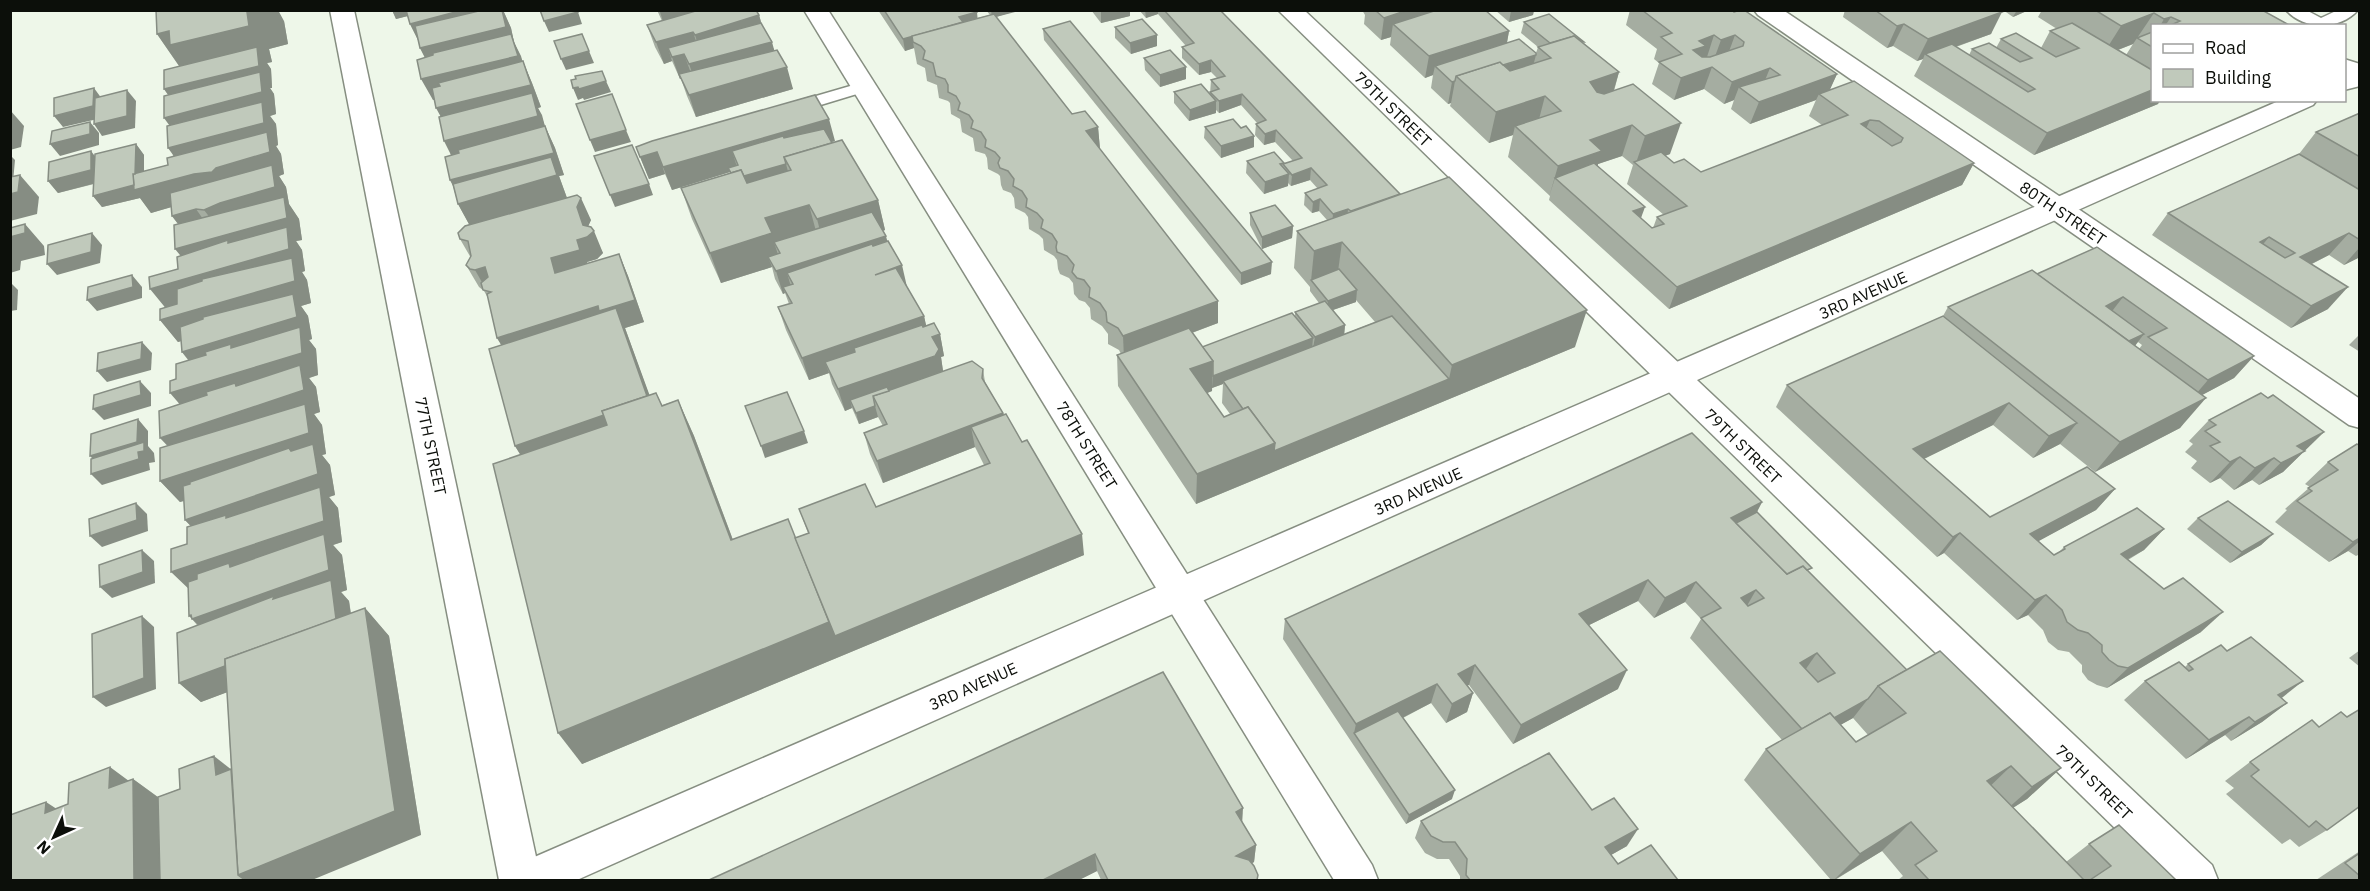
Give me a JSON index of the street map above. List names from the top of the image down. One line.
{"streets":{"street":["79TH STREET","80TH STREET","3RD AVENUE","78TH STREET","77TH STREET"]},"crossings":[["79TH STREET","3RD AVENUE"],["80TH STREET","3RD AVENUE"],["3RD AVENUE","78TH STREET"]],"legend":["Road","Building"],"north":"bottom left"}
